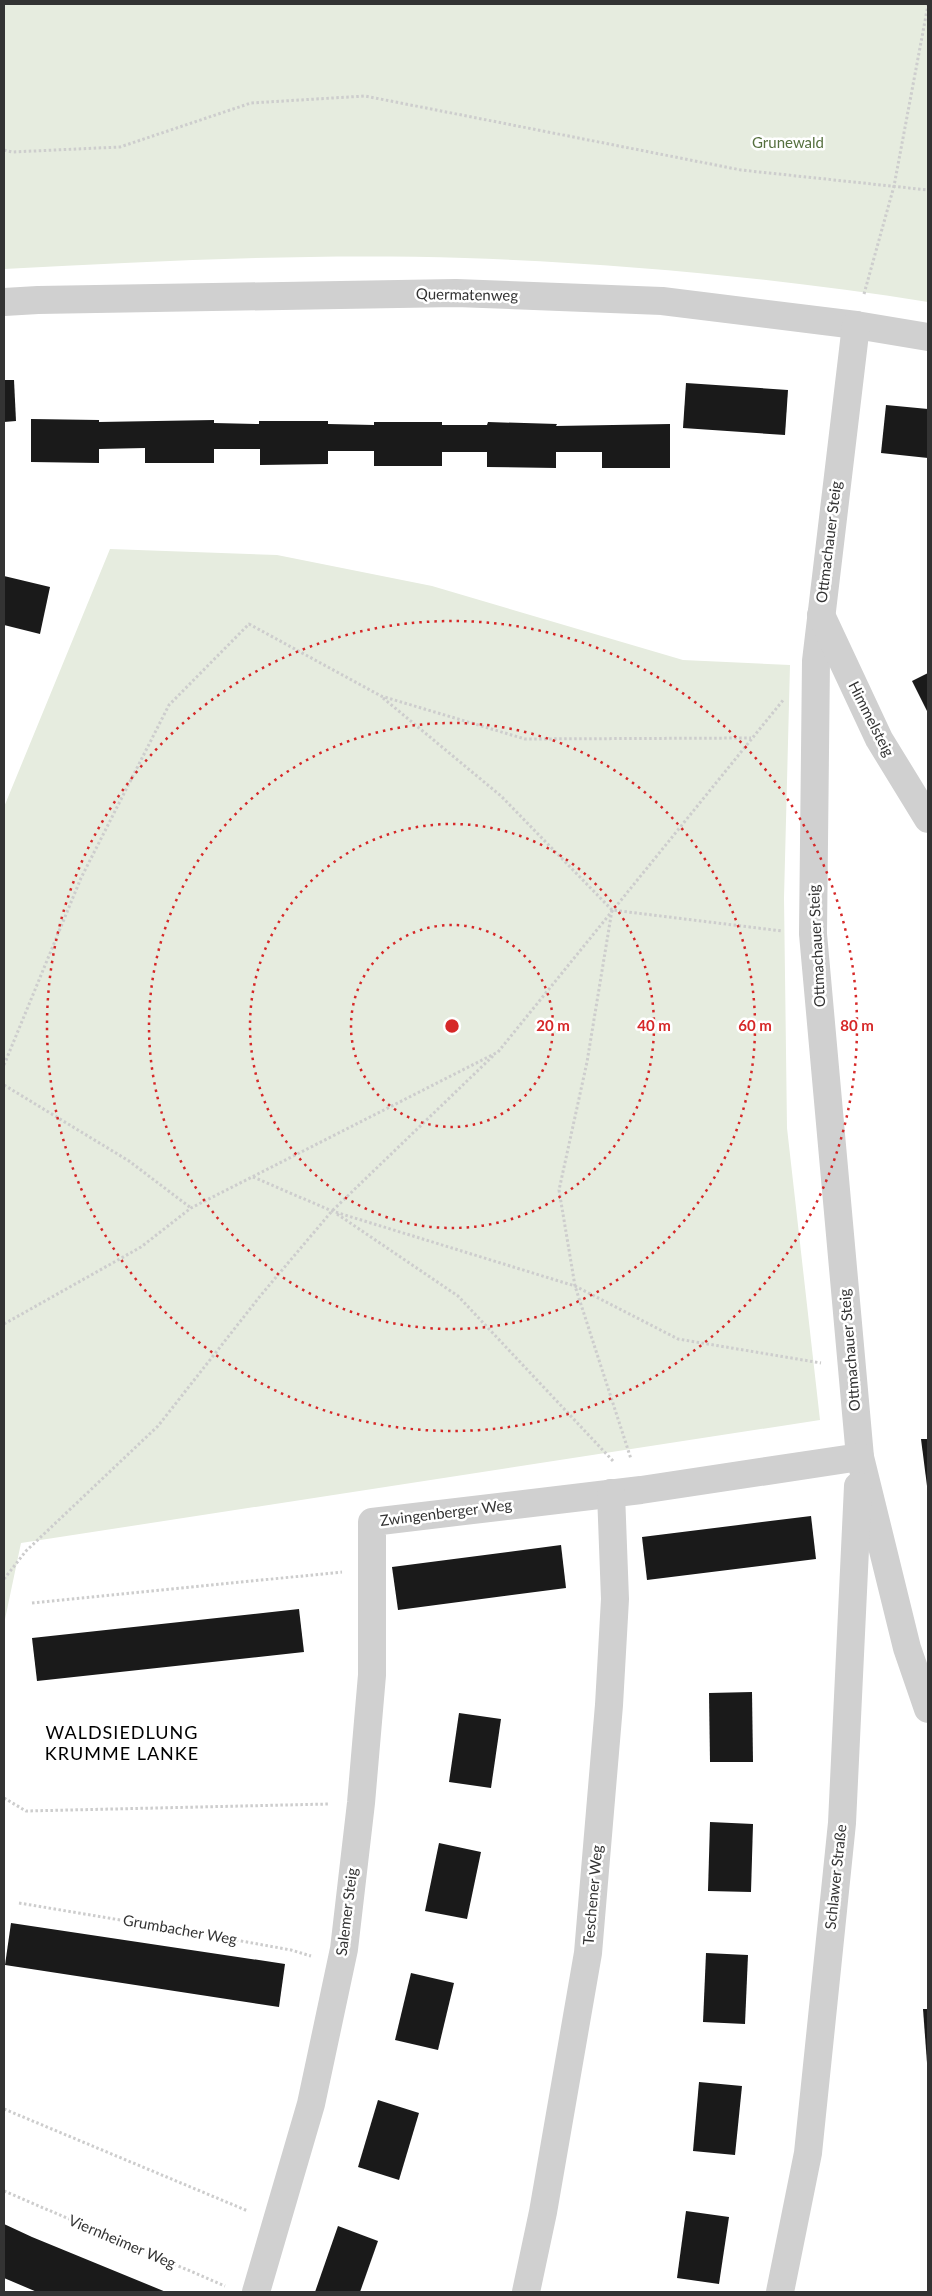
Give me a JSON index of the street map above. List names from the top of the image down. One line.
{"streets":{"street":["Quermatenweg","Ottmachauer Steig","Himmelsteig","Zwingenberger Weg","Schlawer Straße","Teschener Weg","Salemer Steig"],"path":["Grumbacher Weg","Viernheimer Weg"]},"crossings":[["Quermatenweg","Ottmachauer Steig"],["Ottmachauer Steig","Himmelsteig"],["Ottmachauer Steig","Zwingenberger Weg"],["Ottmachauer Steig","Schlawer Straße"],["Zwingenberger Weg","Schlawer Straße"],["Zwingenberger Weg","Teschener Weg"],["Zwingenberger Weg","Salemer Steig"],["Salemer Steig","Grumbacher Weg"],["Salemer Steig","Viernheimer Weg"]],"districts":["WALDSIEDLUNG KRUMME LANKE"],"parks":["Grunewald"],"rings":["20 m","40 m","60 m","80 m"]}
